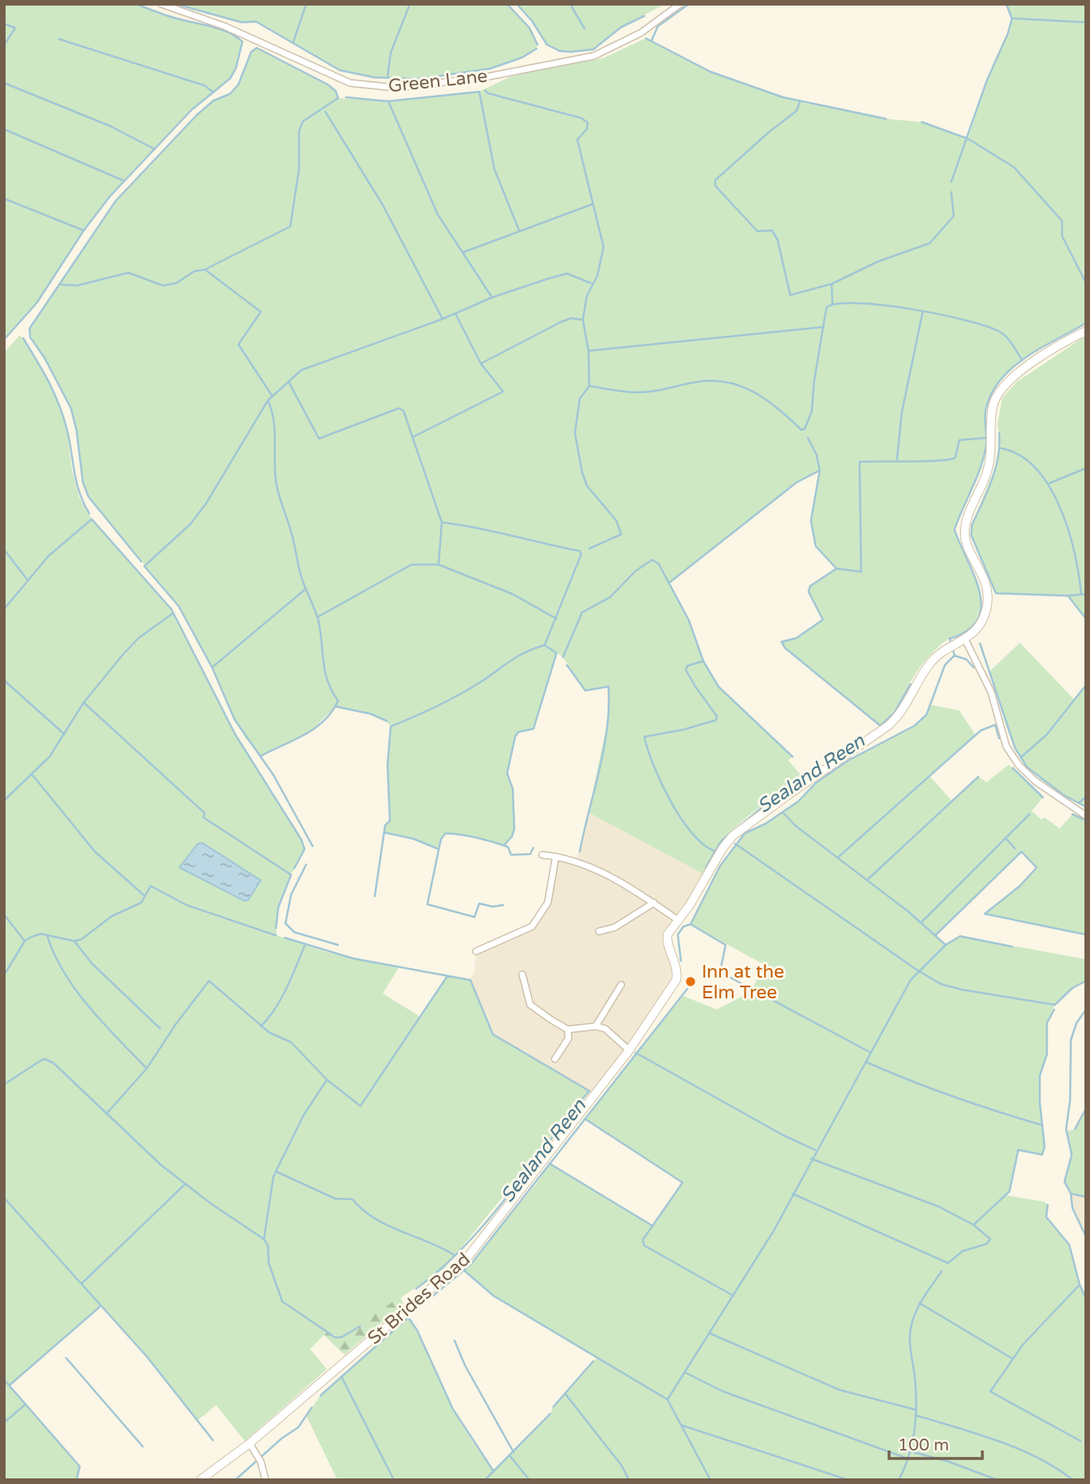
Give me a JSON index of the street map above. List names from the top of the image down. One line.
{"streets":{"main road":["St Brides Road"],"street":["Green Lane"]},"water":["Sealand Reen"],"places":["Inn at the Elm Tree"],"scale_bar":"100 m"}
